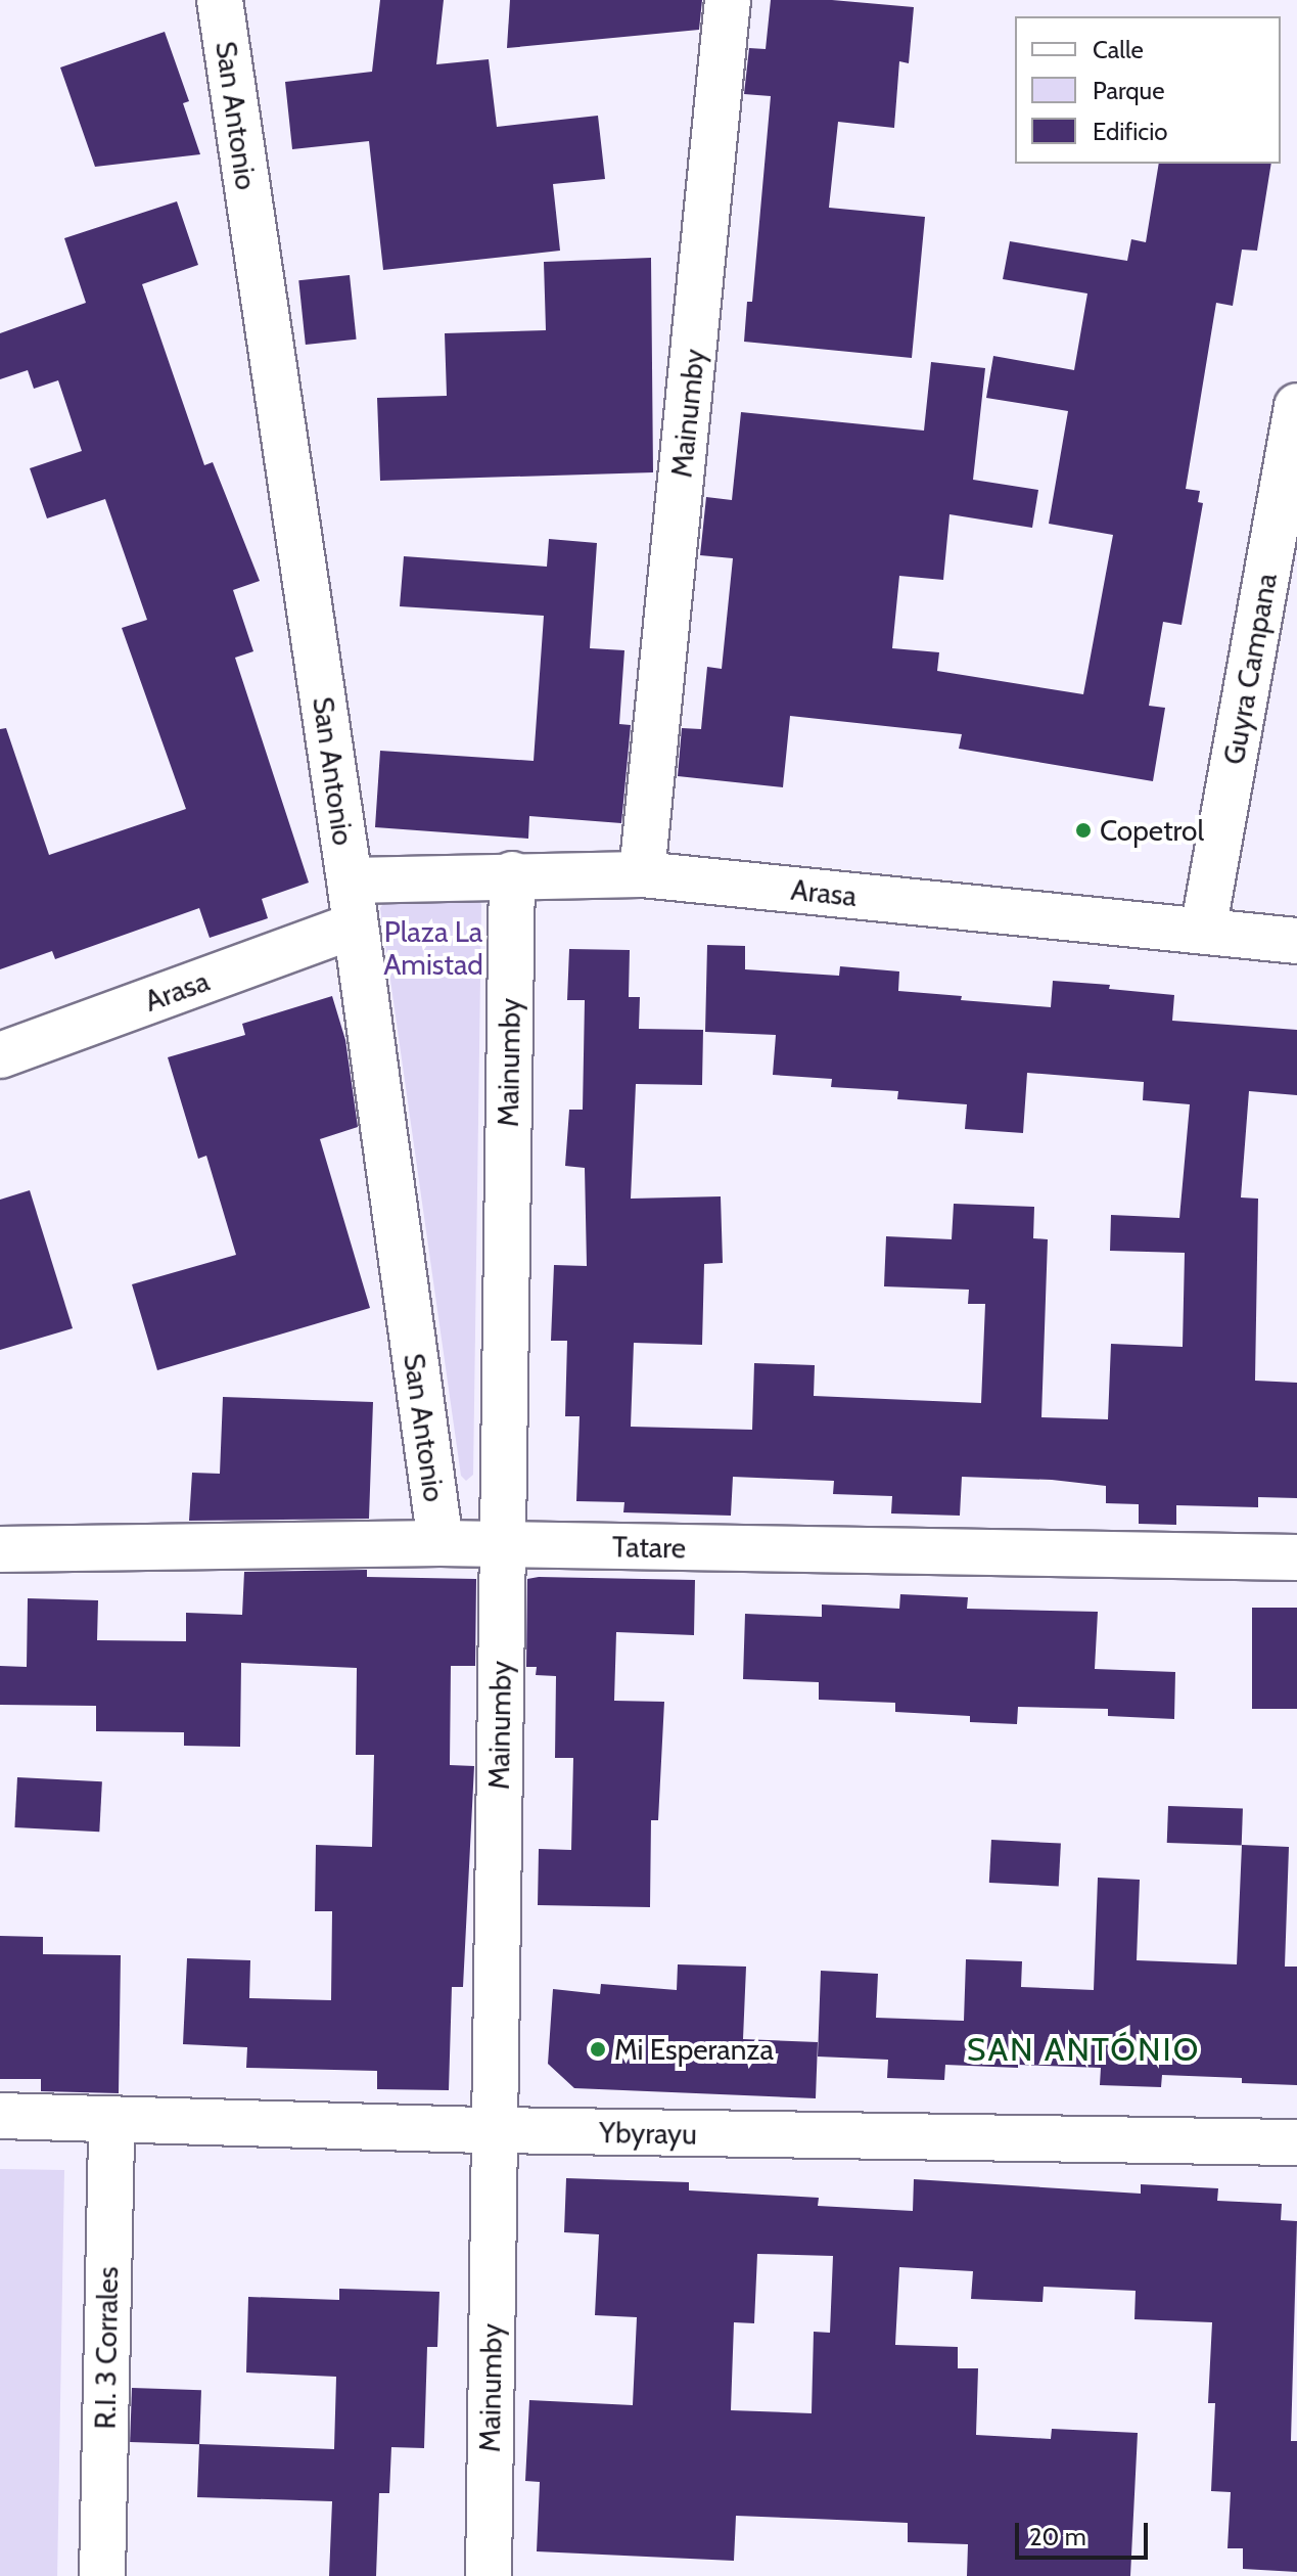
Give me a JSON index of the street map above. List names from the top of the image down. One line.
{"streets":{"street":["San Antonio","Mainumby","Guyra Campana","Arasa","Tatare","Ybyrayu","R.I. 3 Corrales"]},"crossings":[["San Antonio","Arasa"],["San Antonio","Tatare"],["Mainumby","Arasa"],["Mainumby","Tatare"],["Mainumby","Ybyrayu"],["Guyra Campana","Arasa"],["Ybyrayu","R.I. 3 Corrales"]],"districts":["SAN ANTÓNIO"],"parks":["Plaza La Amistad"],"places":["Copetrol","Mi Esperanza"],"legend":["Calle","Parque","Edificio"],"scale_bar":"20 m"}
